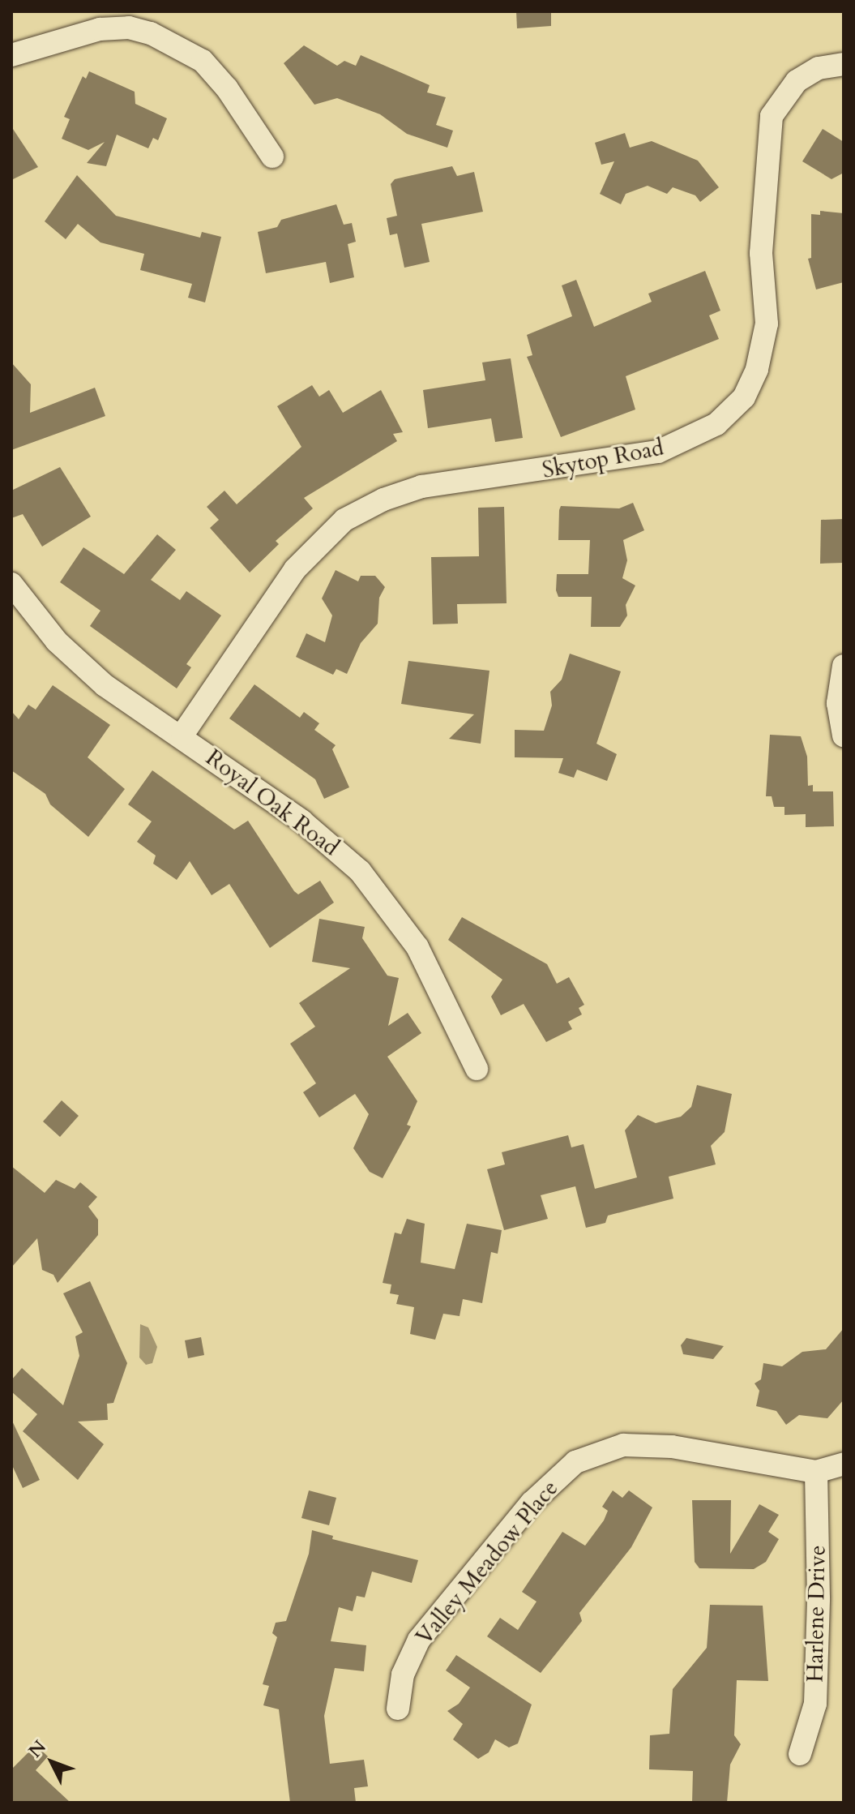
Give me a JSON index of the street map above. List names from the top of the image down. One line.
{"streets":{"street":["Skytop Road","Royal Oak Road","Valley Meadow Place","Harlene Drive"]},"crossings":[["Skytop Road","Royal Oak Road"],["Valley Meadow Place","Harlene Drive"]],"north":"top left"}
